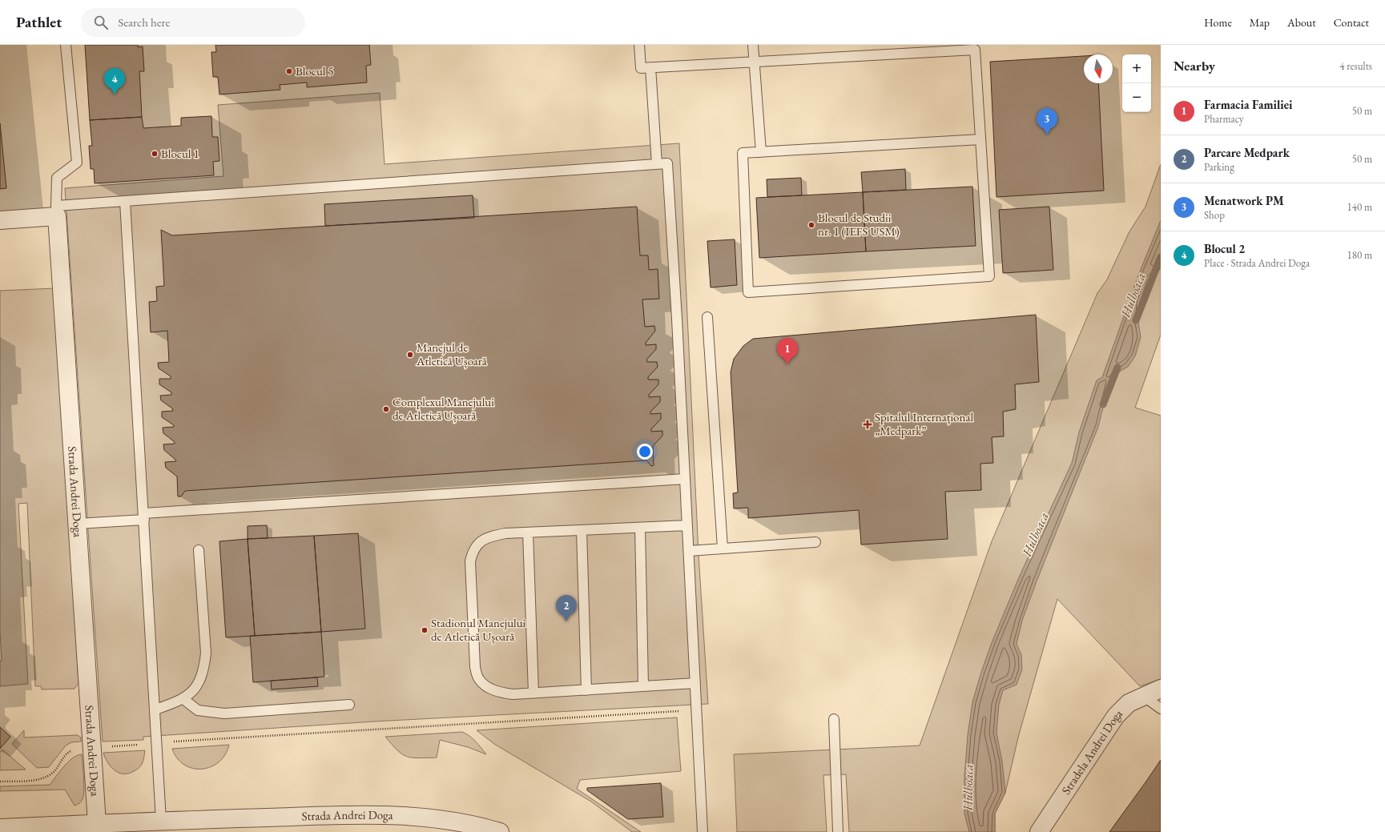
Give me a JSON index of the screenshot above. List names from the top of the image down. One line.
{"streets":{"street":["Strada Andrei Doga","Stradela Andrei Doga"]},"water":["Hulboaca"],"places":{"other":["Blocul 5","Blocul 1","Blocul de Studii nr. 1 (IEFS USM)","Manejul de Atletică Ușoară","Complexul Manejului de Atletică Ușoară","Stadionul Manejului de Atletică Ușoară"],"health":["Spitalul Internațional „Medpark”"]},"north":"bottom","page":{"header":"Pathlet","search":"Search here","nav":["Home","Map","About","Contact"],"heading":["Nearby","4 results"],"map_buttons":["+","−"],"pins":["4","3","1","2"],"list":[{"mark":"1","name":"Farmacia Familiei","note":"Pharmacy","value":"50 m"},{"mark":"2","name":"Parcare Medpark","note":"Parking","value":"50 m"},{"mark":"3","name":"Menatwork PM","note":"Shop","value":"140 m"},{"mark":"4","name":"Blocul 2","note":"Place · Strada Andrei Doga","value":"180 m"}]}}
